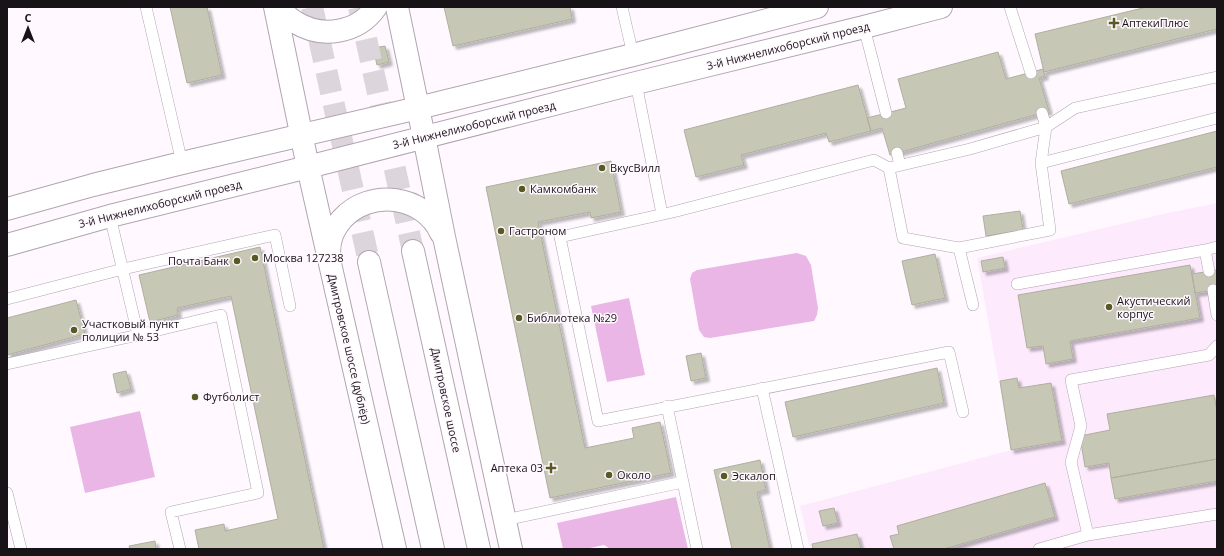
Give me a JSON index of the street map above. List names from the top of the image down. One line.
{"streets":{"main road":["3-й Нижнелихоборский проезд","Дмитровское шоссе (дублёр)","Дмитровское шоссе"]},"crossings":[["3-й Нижнелихоборский проезд","Дмитровское шоссе (дублёр)"]],"places":{"health":["АптекиПлюс","Аптека 03"],"other":["ВкусВилл","Камкомбанк","Гастроном","Москва 127238","Почта Банк","Акустический корпус","Библиотека №29","Участковый пункт полиции № 53","Футболист","Около","Эскалоп"]},"north":"top"}
